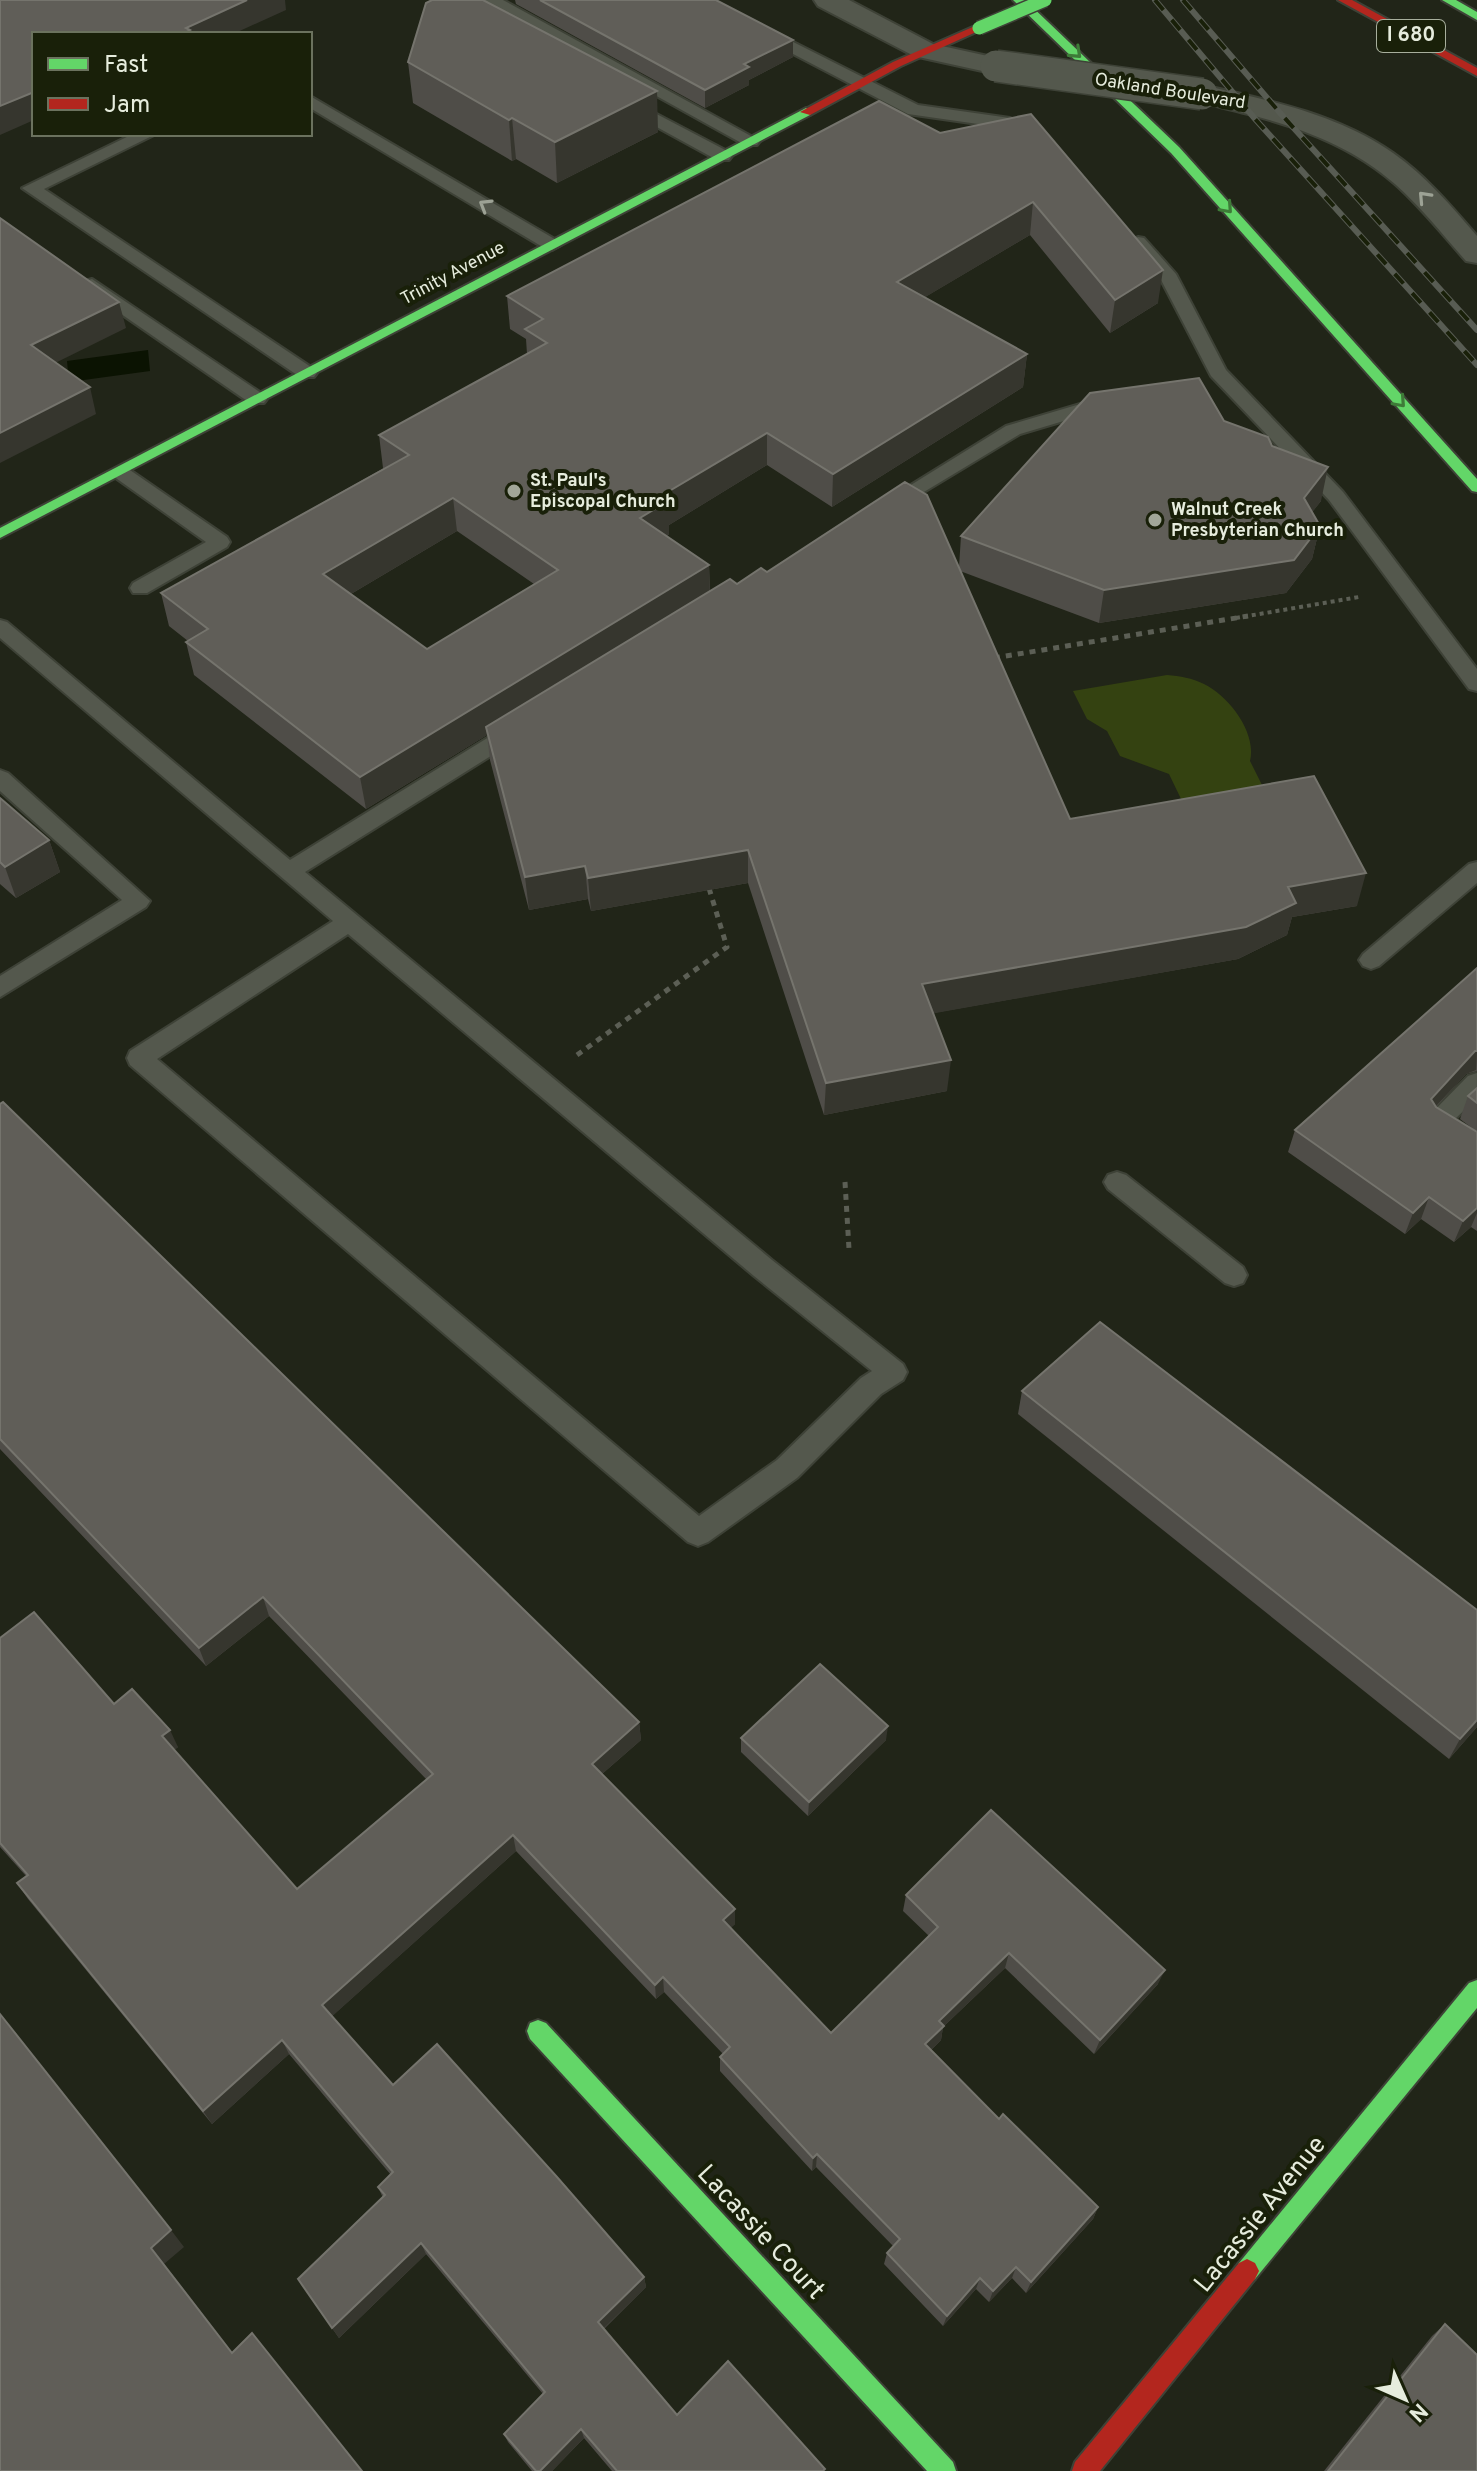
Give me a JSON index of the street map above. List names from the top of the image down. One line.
{"streets":{"main road":["I 680","Trinity Avenue","Lacassie Avenue","Lacassie Court"],"street":["Oakland Boulevard"]},"crossings":[["Oakland Boulevard","Trinity Avenue"]],"one_way":["Oakland Boulevard"],"places":["St. Paul's Episcopal Church","Walnut Creek Presbyterian Church"],"legend":["Fast","Jam"],"north":"bottom right"}
